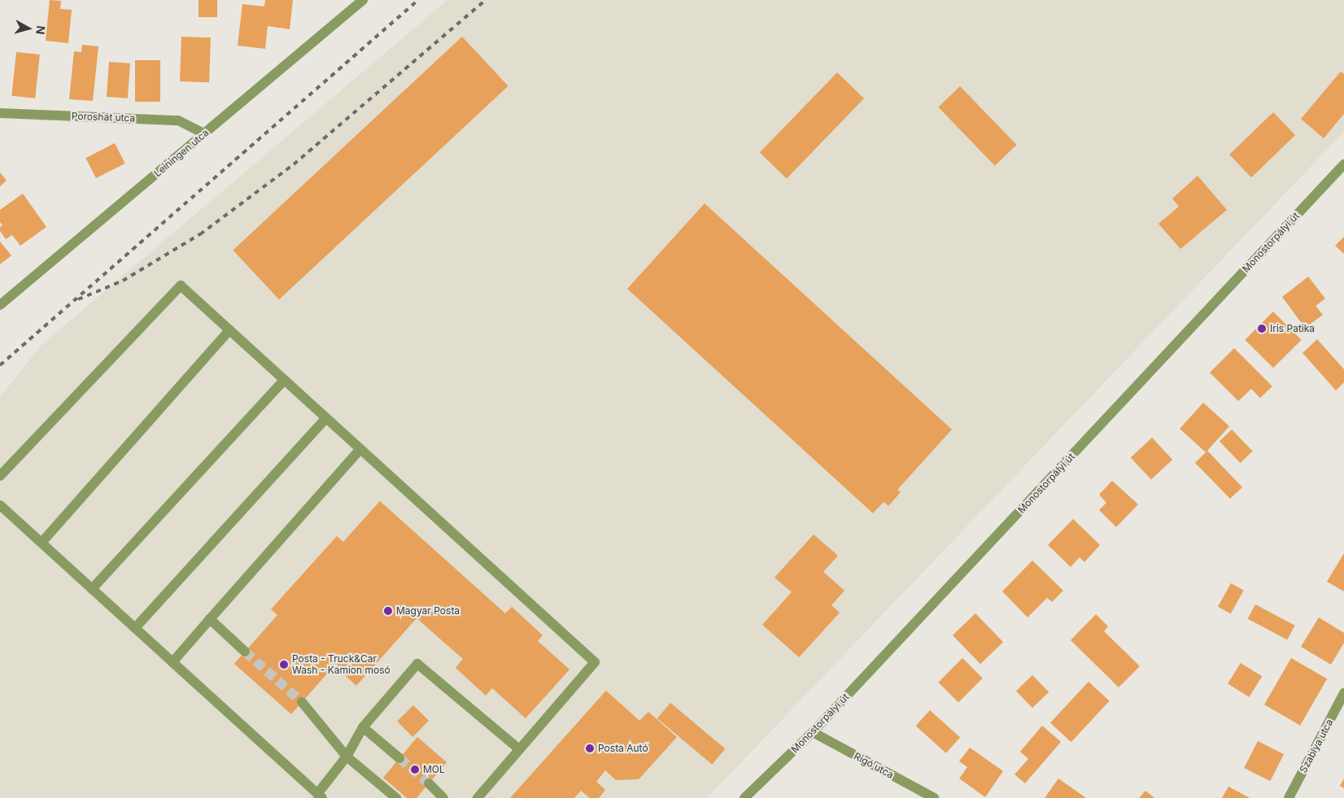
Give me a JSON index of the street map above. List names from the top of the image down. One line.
{"streets":{"street":["Poroshát utca","Leiningen utca","Monostorpályi út","Szablya utca","Rigó utca"]},"crossings":[["Poroshát utca","Leiningen utca"],["Monostorpályi út","Rigó utca"]],"places":["Iris Patika","Magyar Posta","Posta - Truck&Car Wash - Kamion mosó","Posta Autó","MOL"],"north":"right"}
